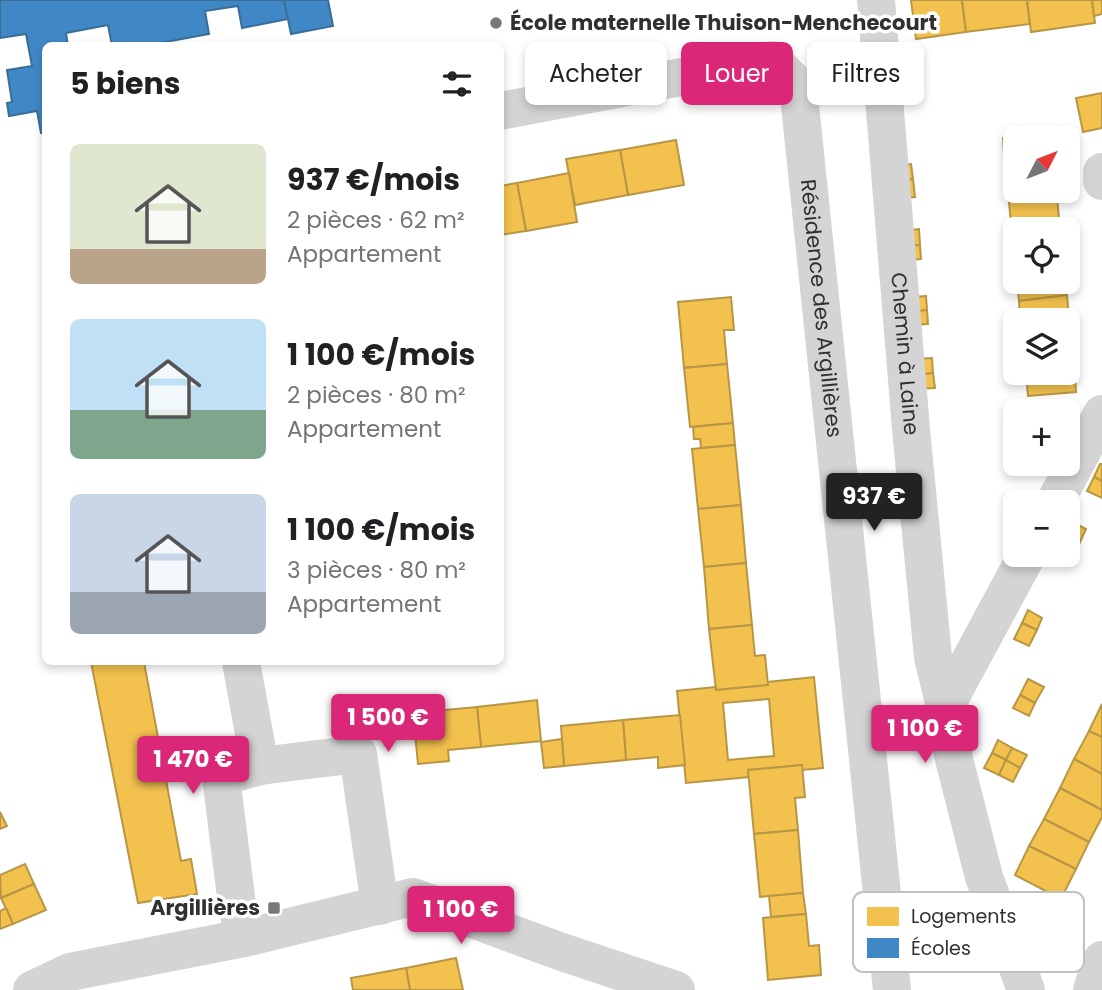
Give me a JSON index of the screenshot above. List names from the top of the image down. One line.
{"streets":{"street":["Résidence des Argillières","Chemin à Laine"]},"places":{"other":["École maternelle Thuison-Menchecourt"],"transit":["Argillières"]},"legend":["Logements","Écoles"],"north":"top right","page":{"chip":["Acheter","Louer","Filtres"],"heading":"5 biens","map_buttons":["+","−"],"list":[{"name":"937 €/mois","note":"2 pièces · 62 m² · Appartement"},{"name":"1 100 €/mois","note":"2 pièces · 80 m² · Appartement"},{"name":"1 100 €/mois","note":"3 pièces · 80 m² · Appartement"}],"price":["937 €","1 500 €","1 100 €","1 470 €","1 100 €"]}}
